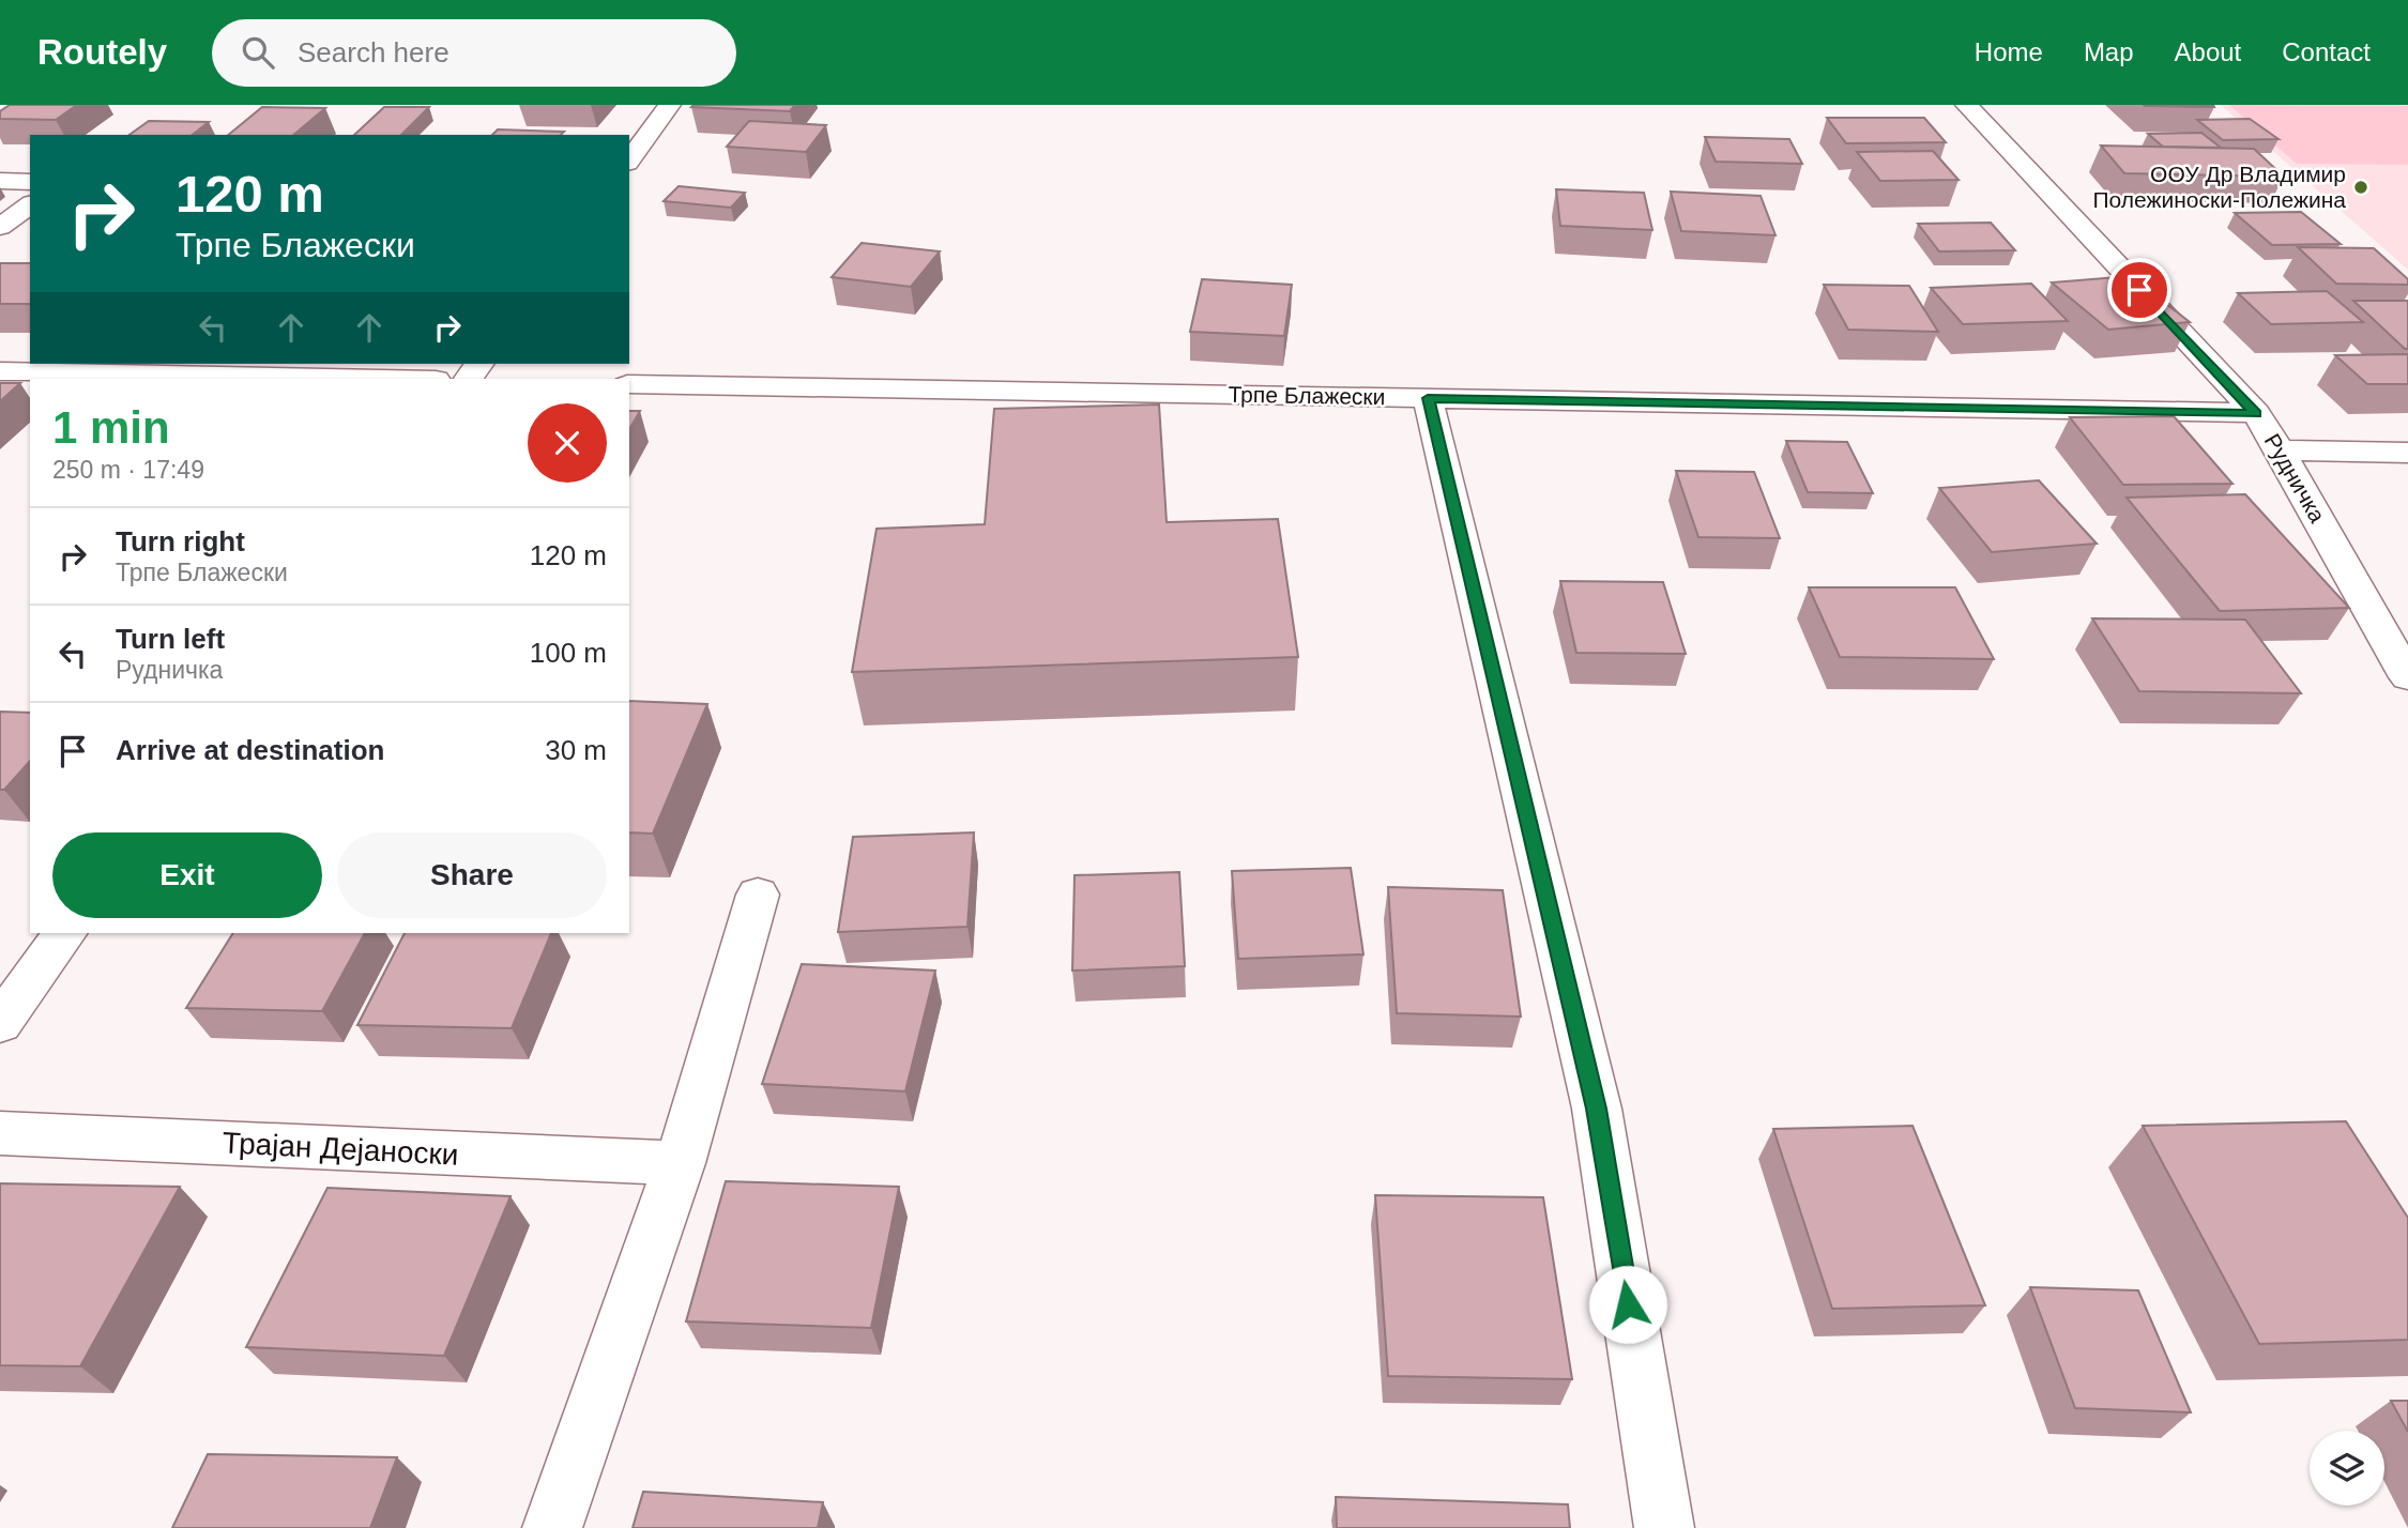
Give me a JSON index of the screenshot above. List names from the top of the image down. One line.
{"streets":{"street":["Трпе Блажески","Рудничка","Трајан Дејаноски"]},"crossings":[["Трпе Блажески","Рудничка"]],"places":["ООУ Др Владимир Полежиноски-Полежина"],"page":{"header":"Routely","search":"Search here","nav":["Home","Map","About","Contact"],"turn":["120 m","Трпе Блажески"],"heading":["1 min","250 m · 17:49"],"list":[{"name":"Turn right","note":"Трпе Блажески","value":"120 m"},{"name":"Turn left","note":"Рудничка","value":"100 m"},{"name":"Arrive at destination","value":"30 m"}],"buttons":["Exit","Share"]}}
